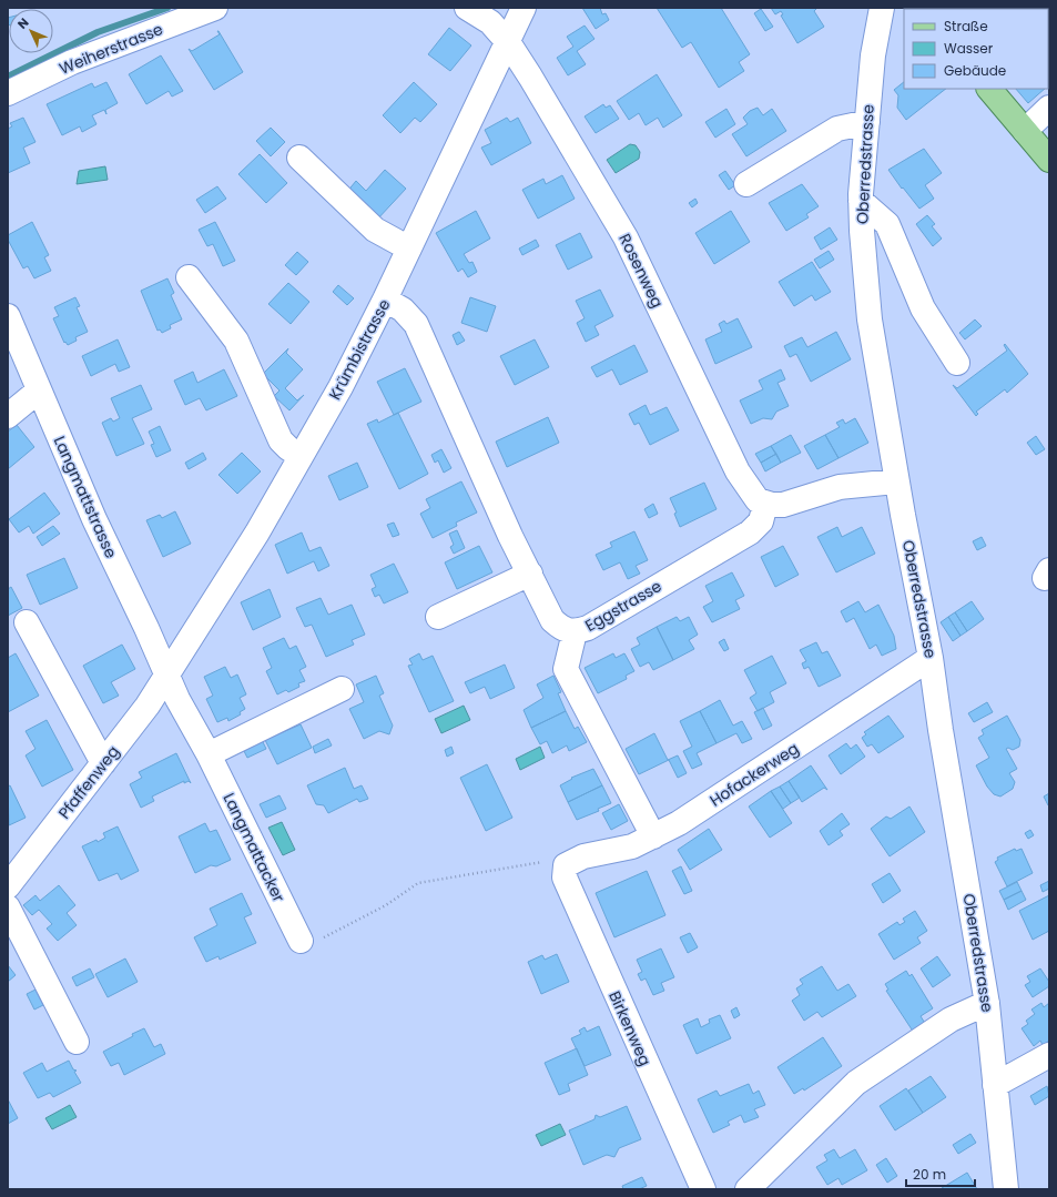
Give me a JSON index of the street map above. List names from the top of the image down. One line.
{"streets":{"street":["Weiherstrasse","Oberredstrasse","Rosenweg","Krümbistrasse","Langmattstrasse","Eggstrasse","Hofackerweg","Pfaffenweg","Langmattacker","Birkenweg"]},"crossings":[["Oberredstrasse","Hofackerweg"],["Rosenweg","Krümbistrasse"],["Rosenweg","Eggstrasse"],["Krümbistrasse","Langmattstrasse"],["Krümbistrasse","Eggstrasse"],["Krümbistrasse","Pfaffenweg"],["Krümbistrasse","Langmattacker"],["Langmattstrasse","Pfaffenweg"],["Langmattstrasse","Langmattacker"],["Hofackerweg","Birkenweg"],["Pfaffenweg","Langmattacker"]],"legend":["Straße","Wasser","Gebäude"],"scale_bar":"20 m","north":"top left"}
